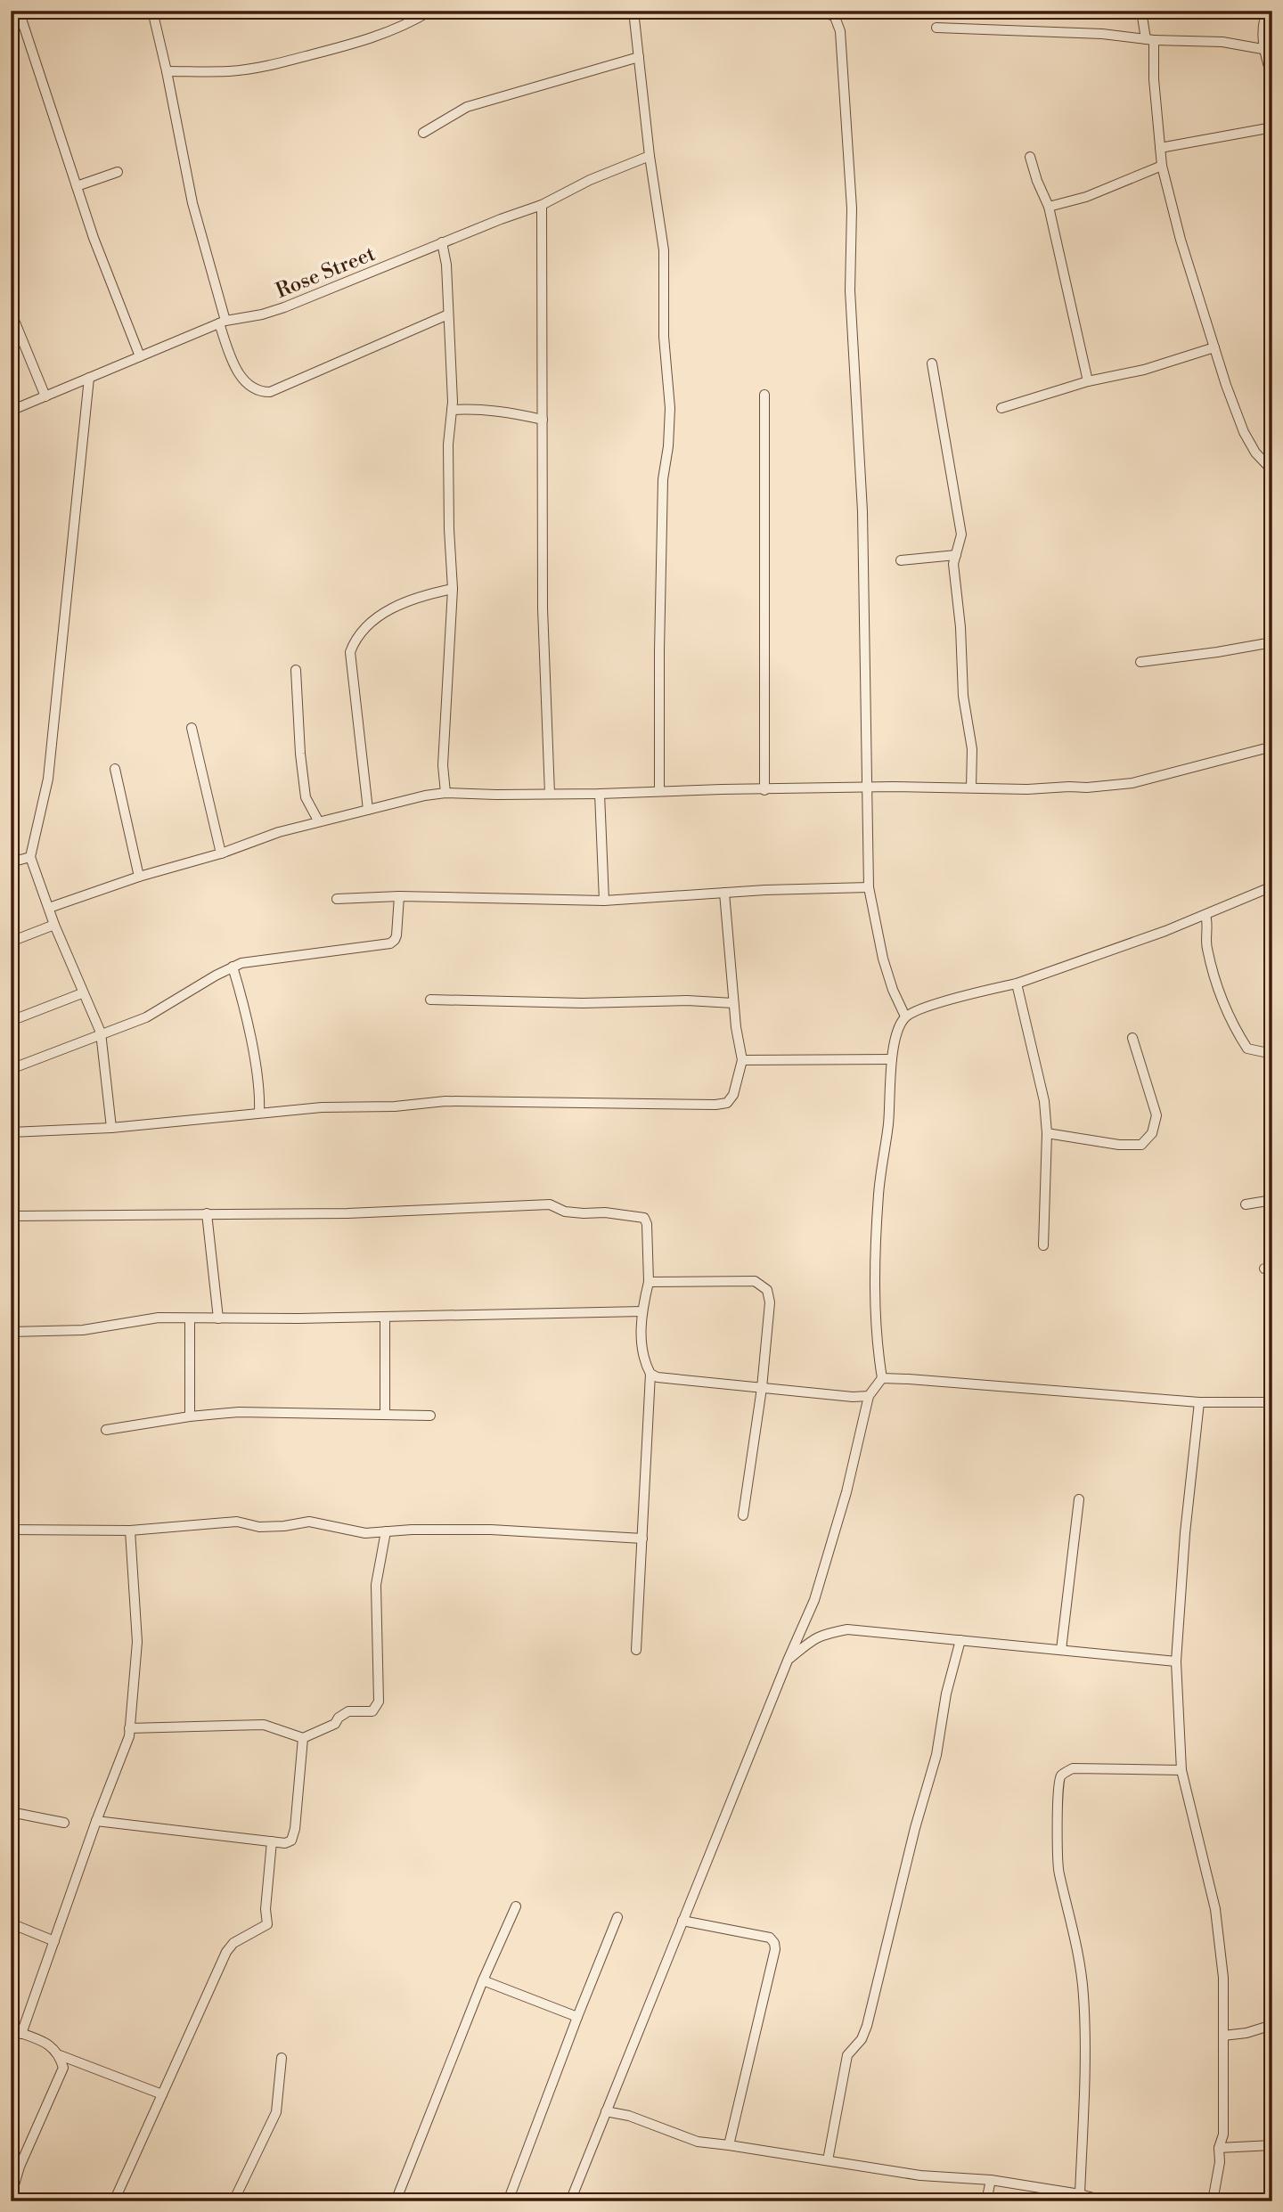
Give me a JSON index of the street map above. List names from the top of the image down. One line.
{"streets":{"street":["Rose Street"]}}
